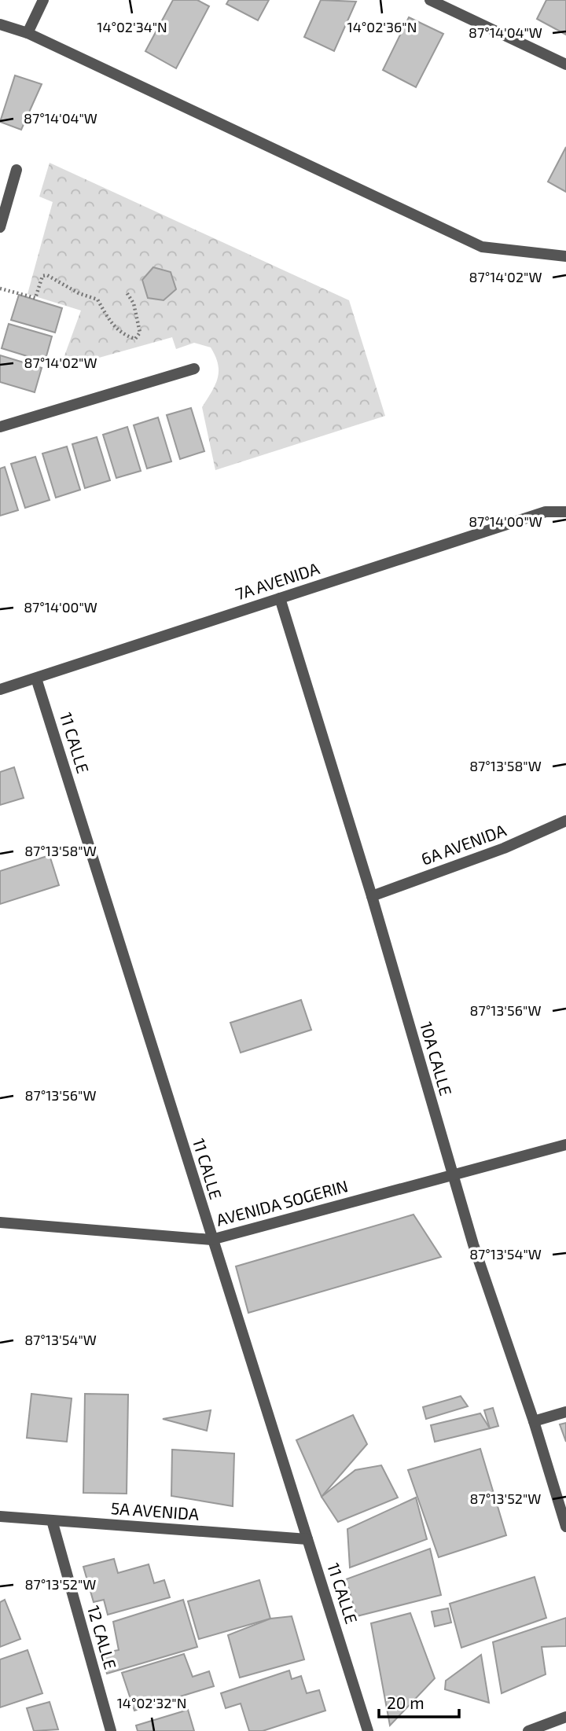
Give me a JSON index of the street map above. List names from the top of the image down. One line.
{"streets":{"street":["7A AVENIDA","11 CALLE","6A AVENIDA","10A CALLE","AVENIDA SOGERIN","5A AVENIDA","12 CALLE"]},"crossings":[["7A AVENIDA","11 CALLE"],["7A AVENIDA","10A CALLE"],["11 CALLE","AVENIDA SOGERIN"],["11 CALLE","5A AVENIDA"],["6A AVENIDA","10A CALLE"],["10A CALLE","AVENIDA SOGERIN"],["5A AVENIDA","12 CALLE"]],"scale_bar":"20 m","coordinates":["14°02'34\"N","14°02'36\"N","87°14'04\"W","87°14'02\"W","87°14'00\"W","87°13'58\"W","87°13'56\"W","87°13'54\"W","87°13'52\"W","14°02'32\"N"]}
